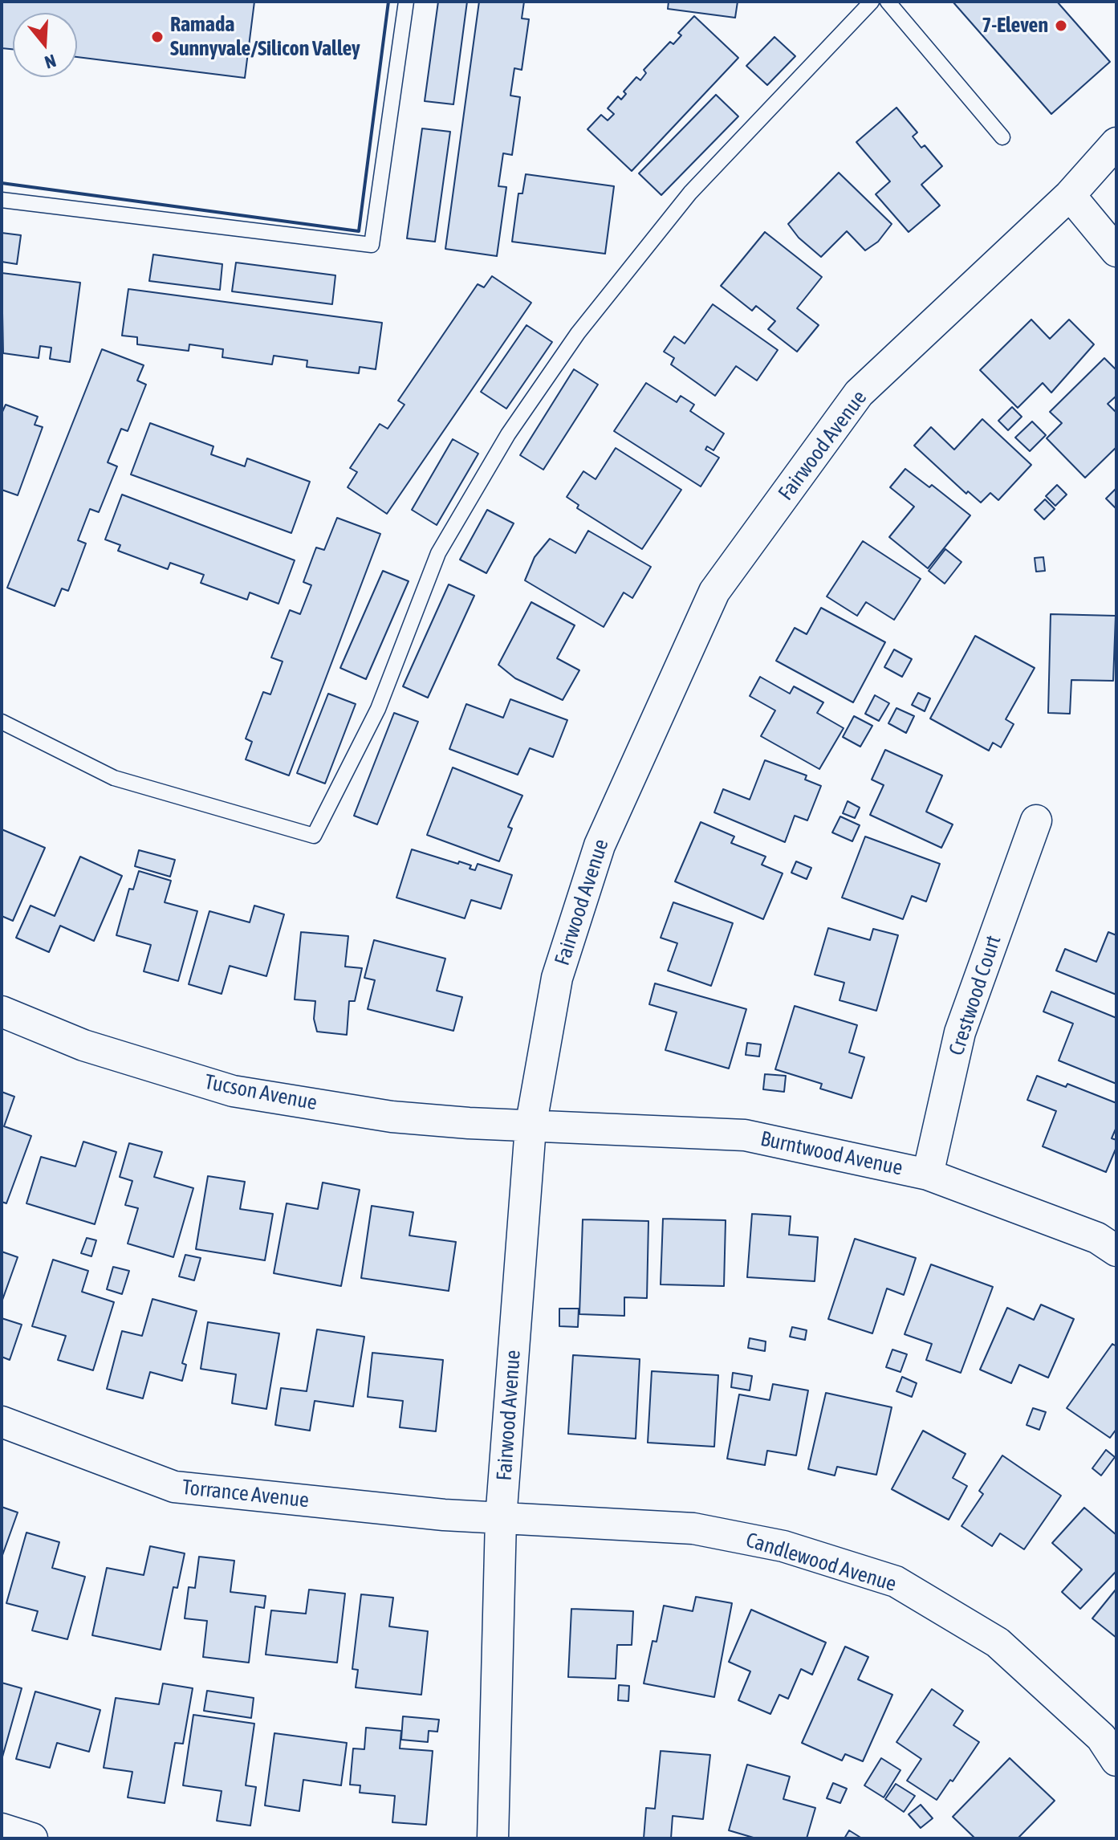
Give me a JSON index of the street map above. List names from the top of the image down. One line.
{"streets":{"street":["Fairwood Avenue","Crestwood Court","Tucson Avenue","Burntwood Avenue","Torrance Avenue","Candlewood Avenue"]},"crossings":[["Fairwood Avenue","Tucson Avenue"],["Fairwood Avenue","Burntwood Avenue"],["Fairwood Avenue","Torrance Avenue"],["Fairwood Avenue","Candlewood Avenue"],["Crestwood Court","Burntwood Avenue"],["Tucson Avenue","Burntwood Avenue"],["Torrance Avenue","Candlewood Avenue"]],"places":["7-Eleven","Ramada Sunnyvale/Silicon Valley"],"north":"bottom"}
